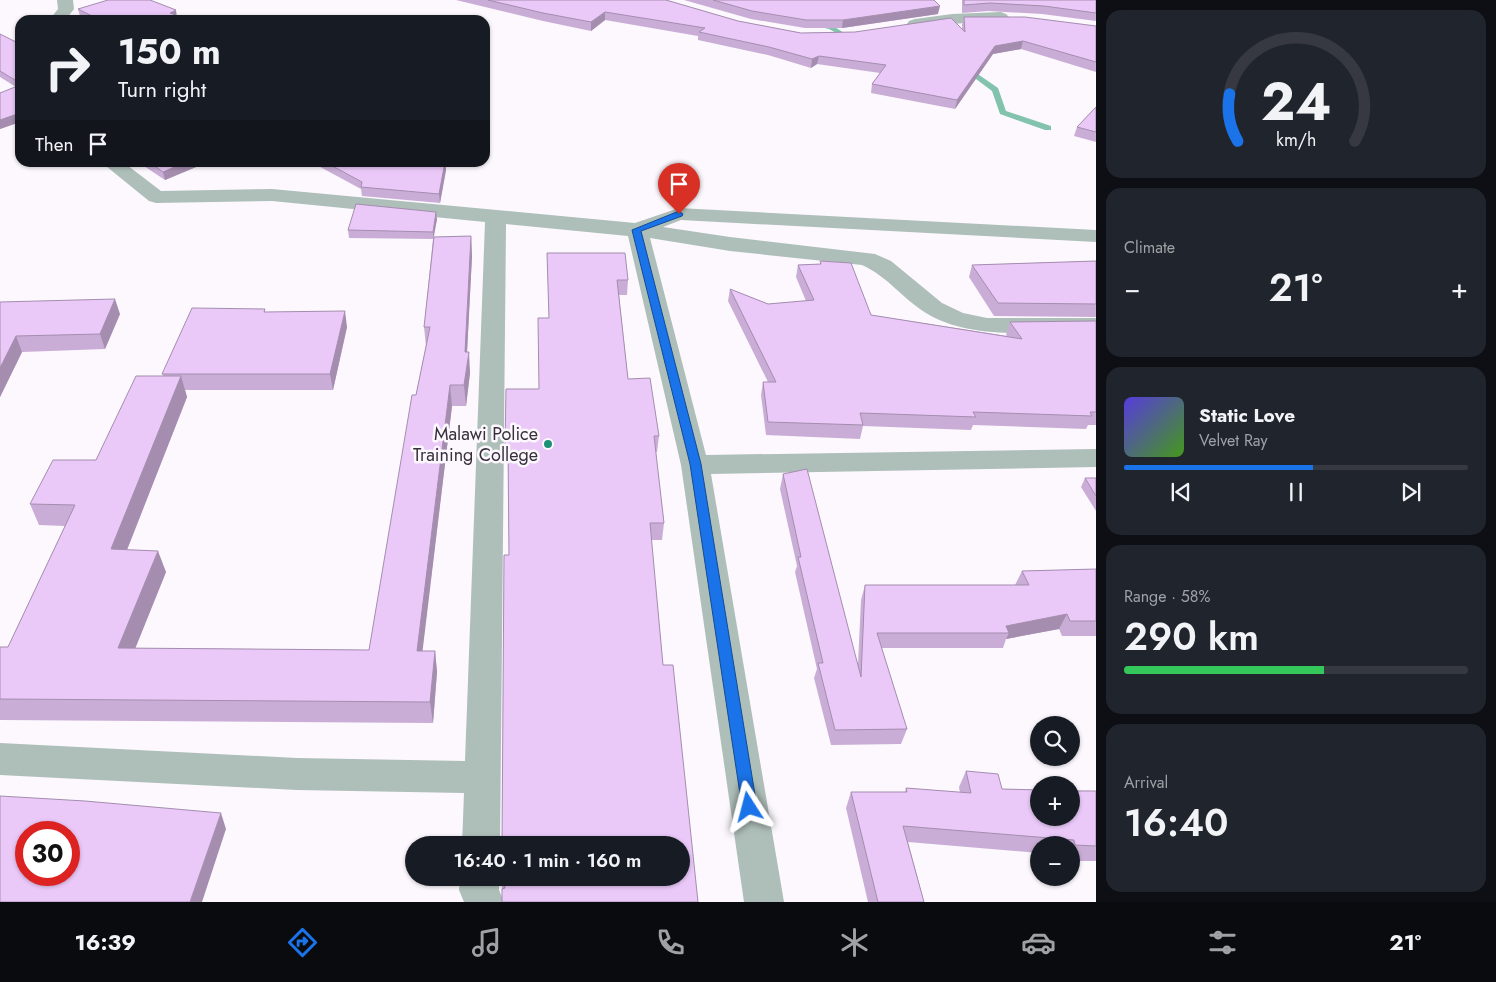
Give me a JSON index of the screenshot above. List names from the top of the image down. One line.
{"places":["Malawi Police Training College"],"page":{"turn":["150 m","Turn right"],"then":"Then","tile":["Climate",["Range · 58%","290 km"],["Arrival","16:40"]],"heat":["−","21°","+"],"song":["Static Love","Velvet Ray"],"map_buttons":["+","−"],"limit":"30","trip":"16:40 · 1 min · 160 m","tabs":["16:39","21°"],"gauge":["24","km/h"]}}
